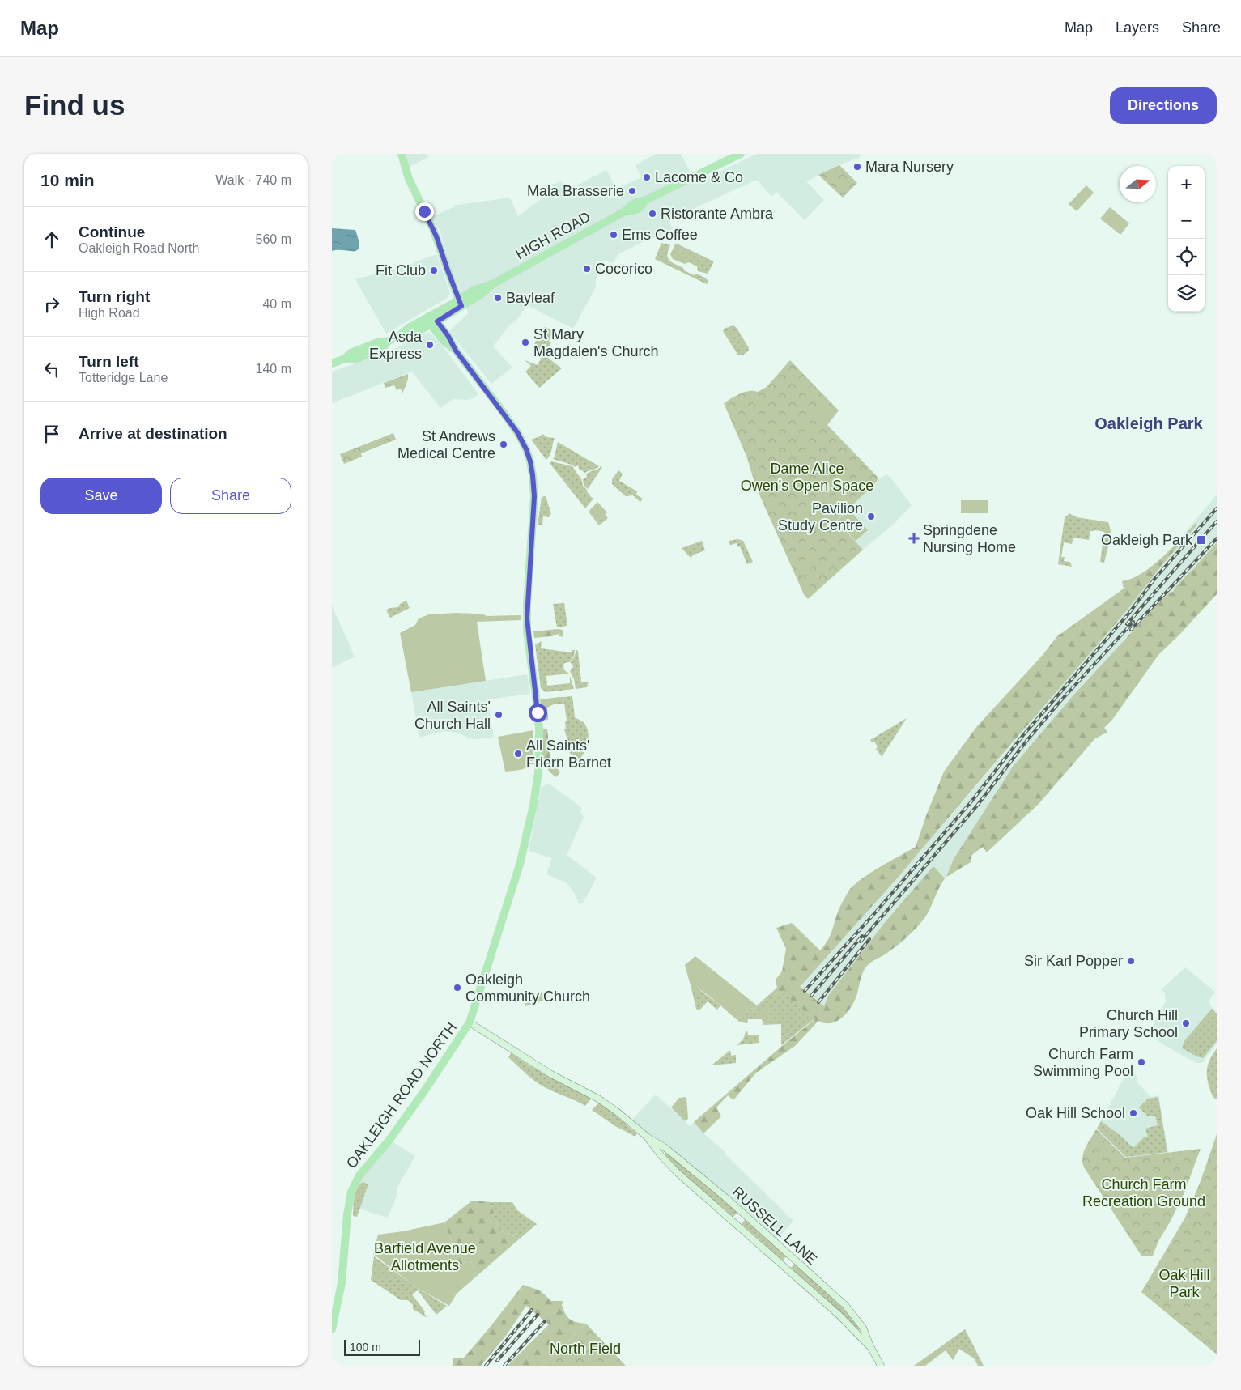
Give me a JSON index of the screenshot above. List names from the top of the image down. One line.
{"streets":{"main road":["HIGH ROAD","OAKLEIGH ROAD NORTH","RUSSELL LANE"]},"crossings":[["HIGH ROAD","OAKLEIGH ROAD NORTH"],["OAKLEIGH ROAD NORTH","RUSSELL LANE"]],"districts":["Oakleigh Park"],"parks":["Dame Alice Owen's Open Space","Church Farm Recreation Ground","Barfield Avenue Allotments","Oak Hill Park","North Field"],"places":{"other":["Mara Nursery","Lacome & Co","Mala Brasserie","Ristorante Ambra","Ems Coffee","Cocorico","Fit Club","Bayleaf","St Mary Magdalen's Church","Asda Express","St Andrews Medical Centre","Pavilion Study Centre","All Saints' Church Hall","All Saints' Friern Barnet","Sir Karl Popper","Oakleigh Community Church","Church Hill Primary School","Church Farm Swimming Pool","Oak Hill School"],"health":["Springdene Nursing Home"],"transit":["Oakleigh Park"]},"scale_bar":"100 m","north":"right","page":{"header":"Map","nav":["Map","Layers","Share"],"buttons":["Directions",["Save","Share"]],"title":"Find us","heading":["10 min","Walk · 740 m"],"map_buttons":["+","−"],"list":[["Continue","Oakleigh Road North","560 m"],["Turn right","High Road","40 m"],["Turn left","Totteridge Lane","140 m"],"Arrive at destination"],"scale":"100 m"}}
